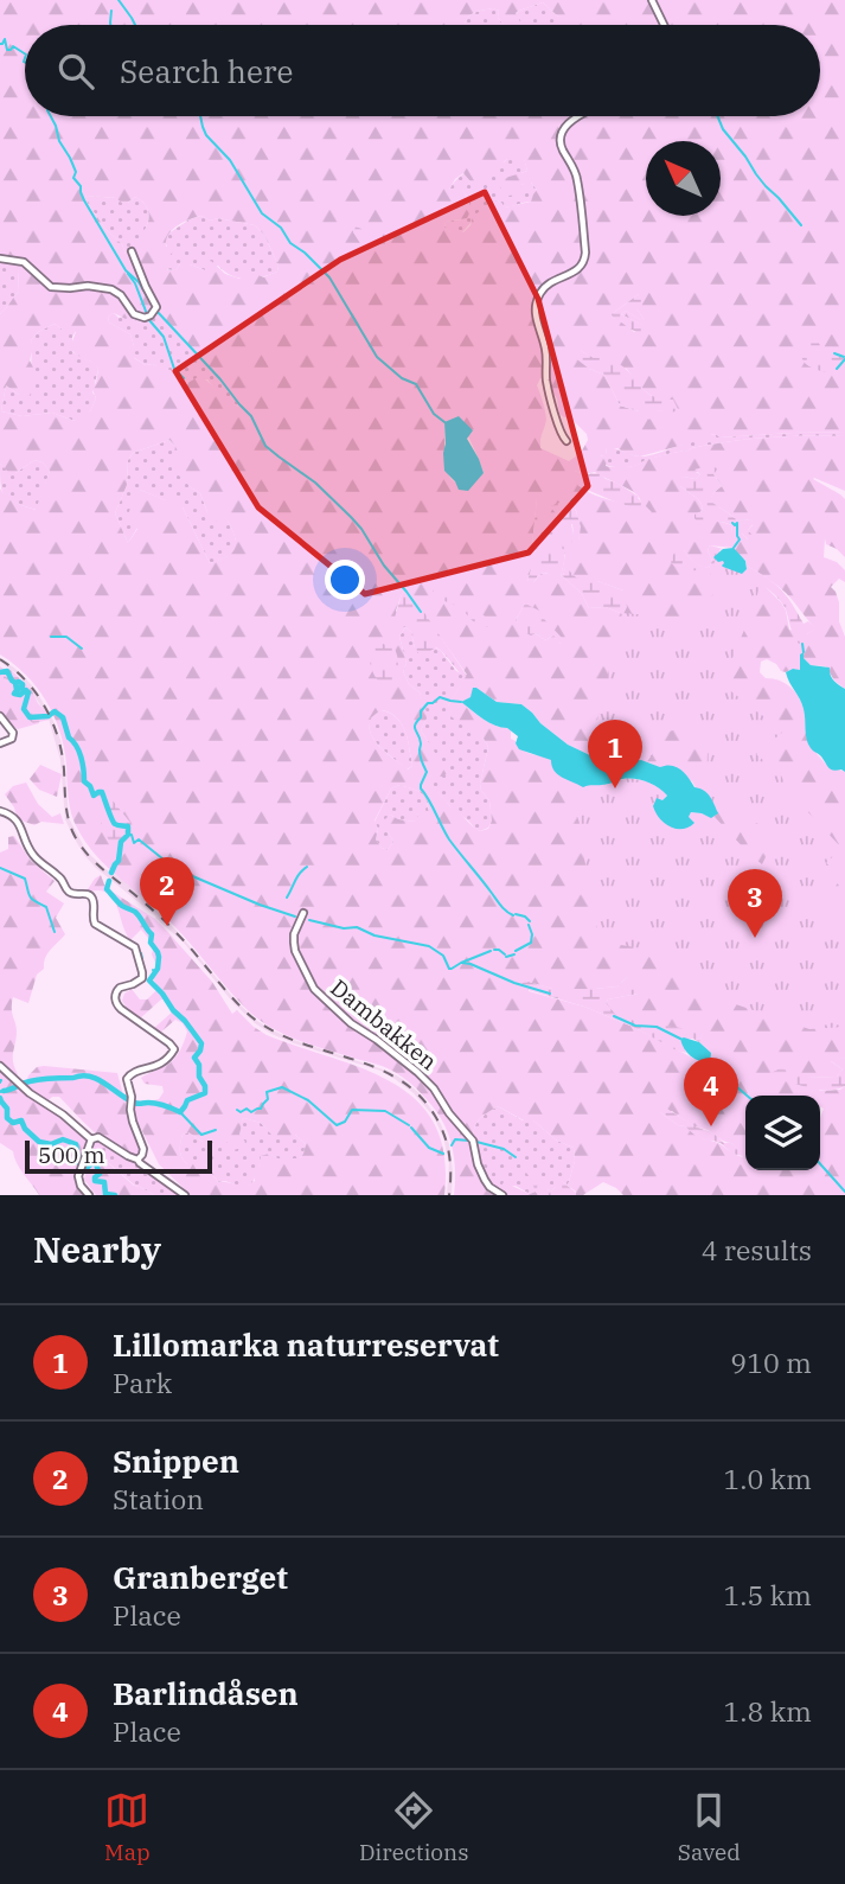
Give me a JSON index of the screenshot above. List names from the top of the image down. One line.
{"streets":{"street":["Dambakken"]},"scale_bar":"500 m","north":"top left","page":{"search":"Search here","pins":["1","2","3","4"],"scale":"500 m","heading":["Nearby","4 results"],"list":[{"mark":"1","name":"Lillomarka naturreservat","note":"Park","value":"910 m"},{"mark":"2","name":"Snippen","note":"Station","value":"1.0 km"},{"mark":"3","name":"Granberget","note":"Place","value":"1.5 km"},{"mark":"4","name":"Barlindåsen","note":"Place","value":"1.8 km"}],"nav":["Map","Directions","Saved"]}}
